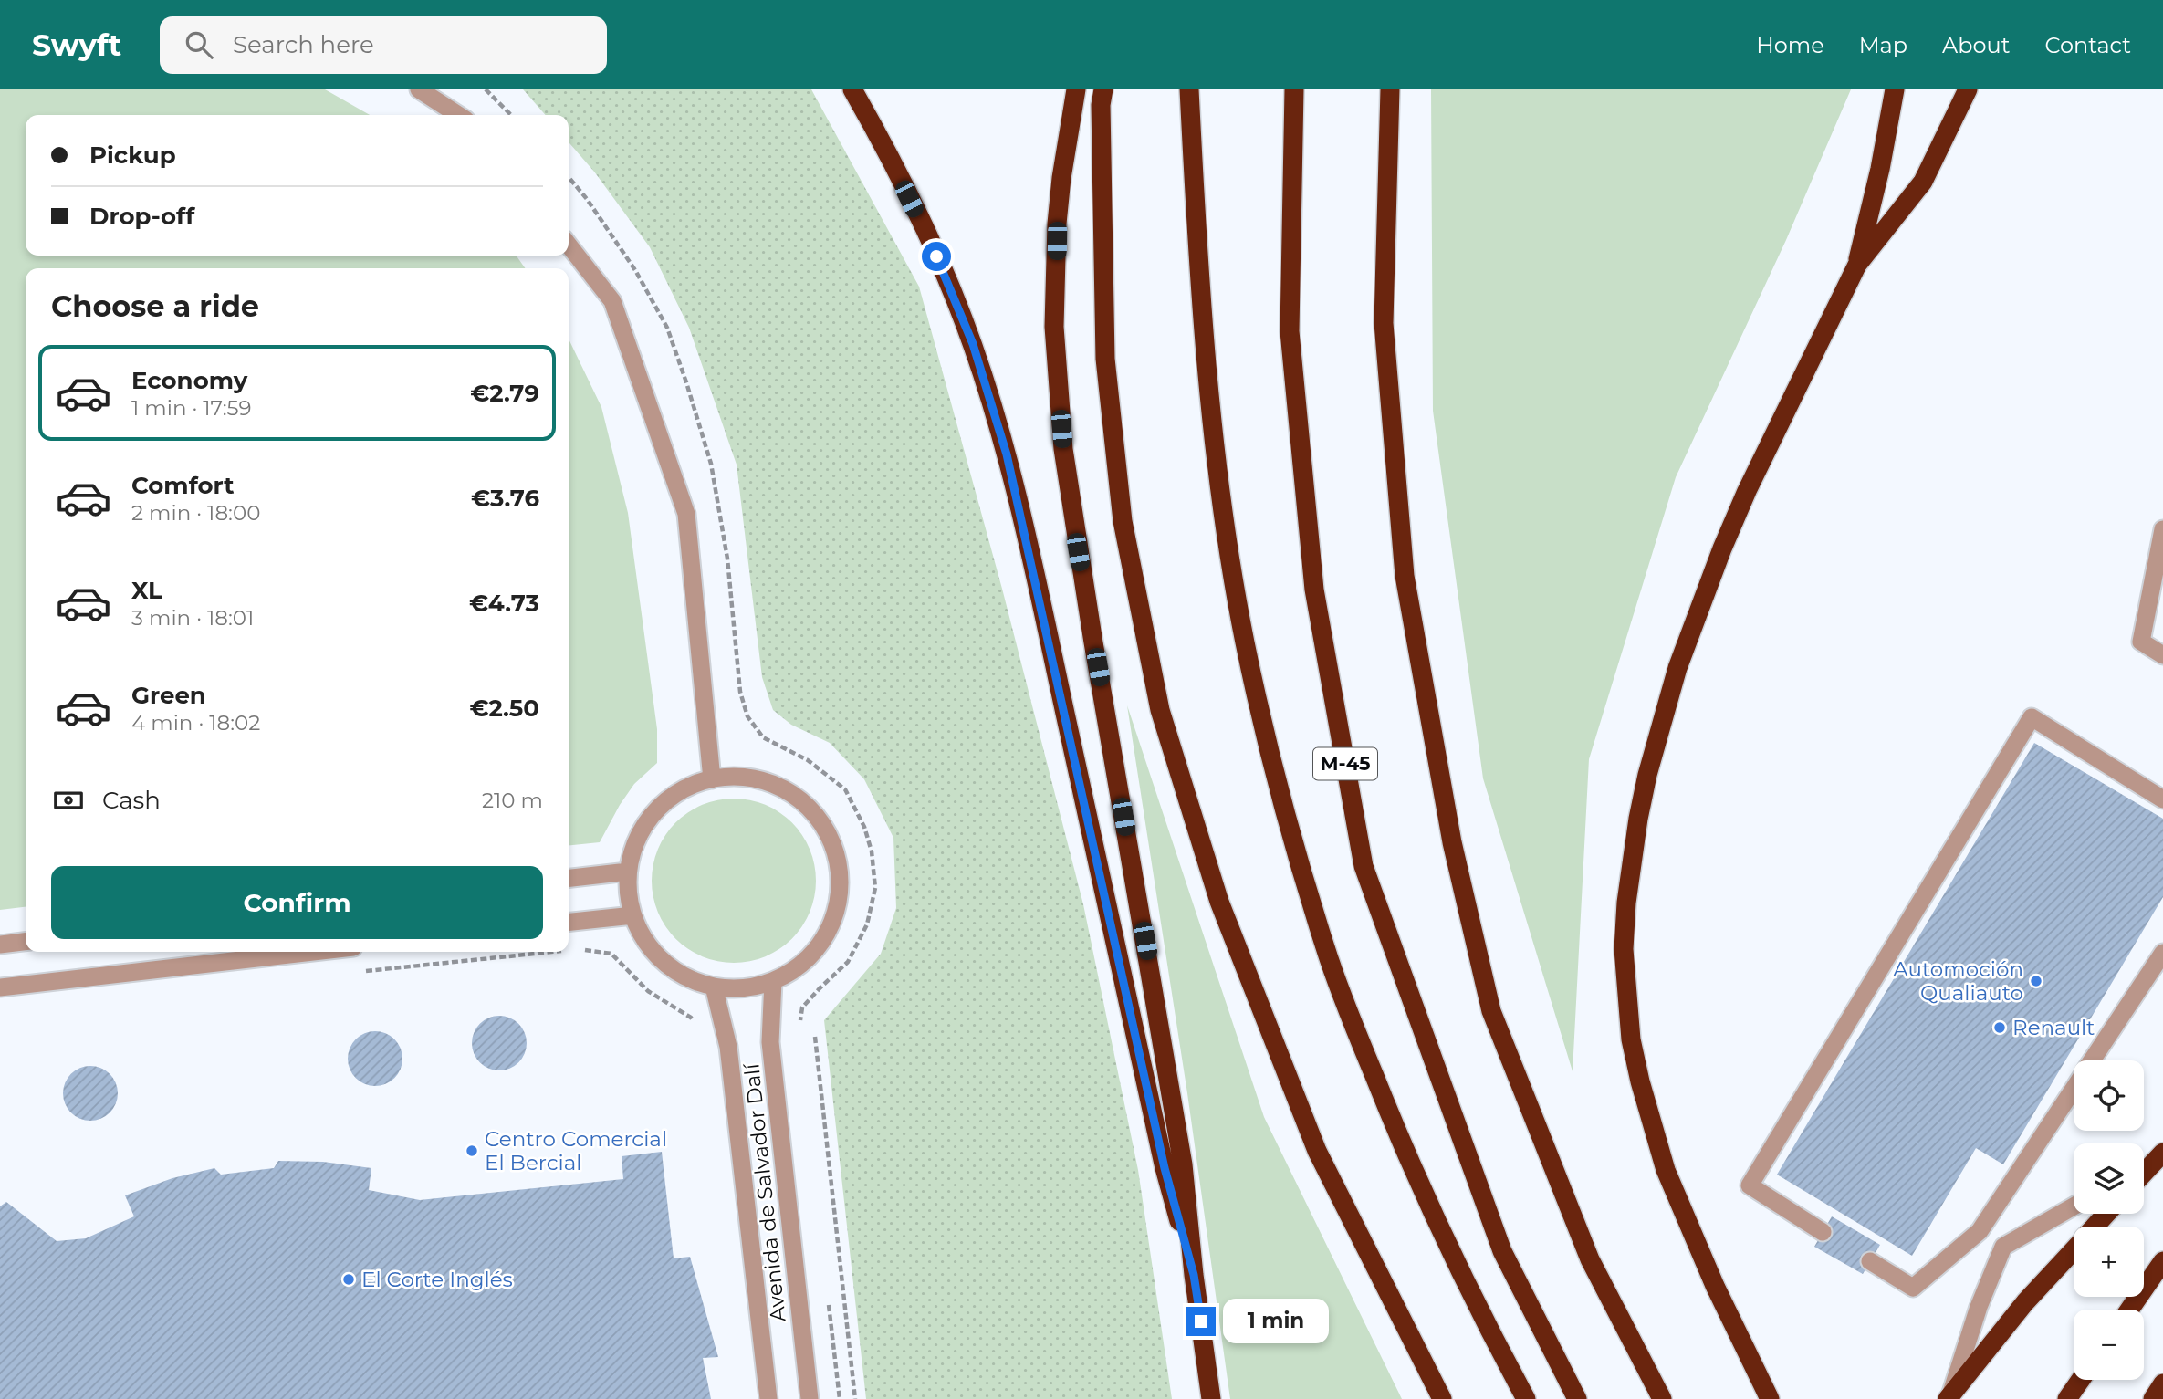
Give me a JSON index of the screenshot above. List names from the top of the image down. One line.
{"streets":{"highway":["M-45"],"street":["Avenida de Salvador Dalí"]},"places":["Automoción Qualiauto","Renault","Centro Comercial El Bercial","El Corte Inglés"],"page":{"header":"Swyft","search":"Search here","nav":["Home","Map","About","Contact"],"banner":["Pickup","Drop-off"],"heading":"Choose a ride","list":[{"name":"Economy","note":"1 min · 17:59","value":"€2.79"},{"name":"Comfort","note":"2 min · 18:00","value":"€3.76"},{"name":"XL","note":"3 min · 18:01","value":"€4.73"},{"name":"Green","note":"4 min · 18:02","value":"€2.50"}],"pay":["Cash","210 m"],"buttons":"Confirm","map_buttons":["+","−"],"bubble":"1 min"}}
